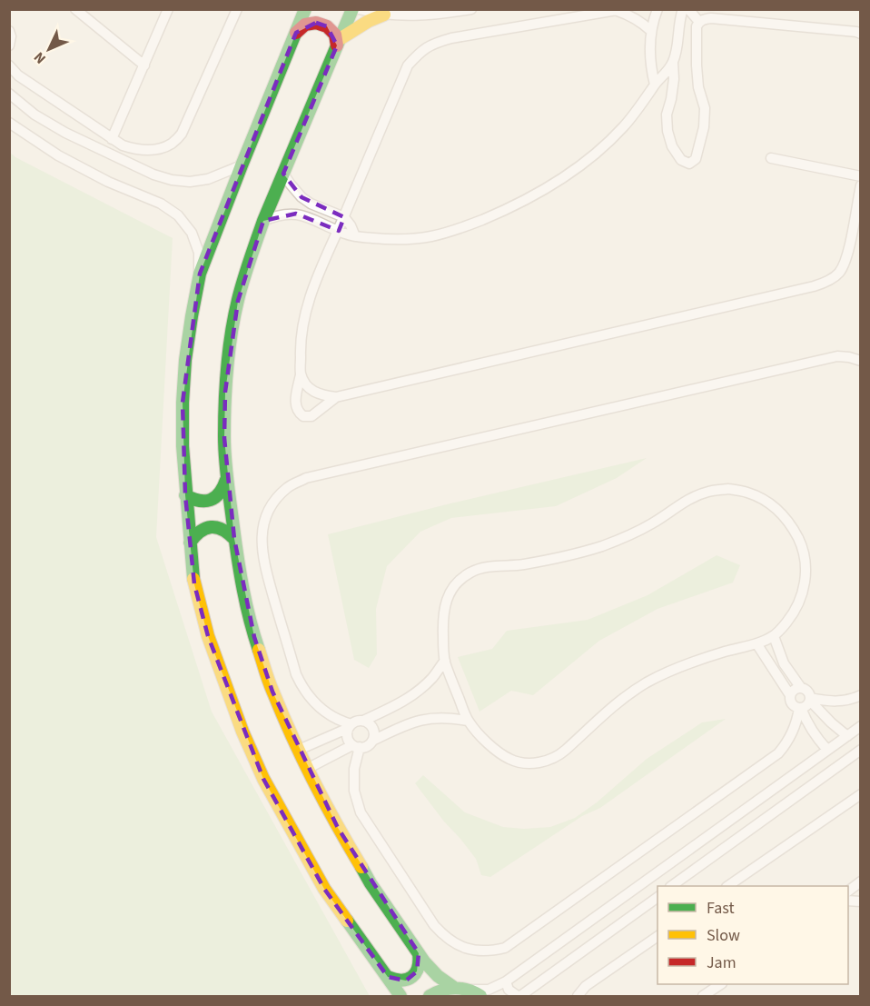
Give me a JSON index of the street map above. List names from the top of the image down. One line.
{"legend":["Fast","Slow","Jam"],"north":"bottom left"}
